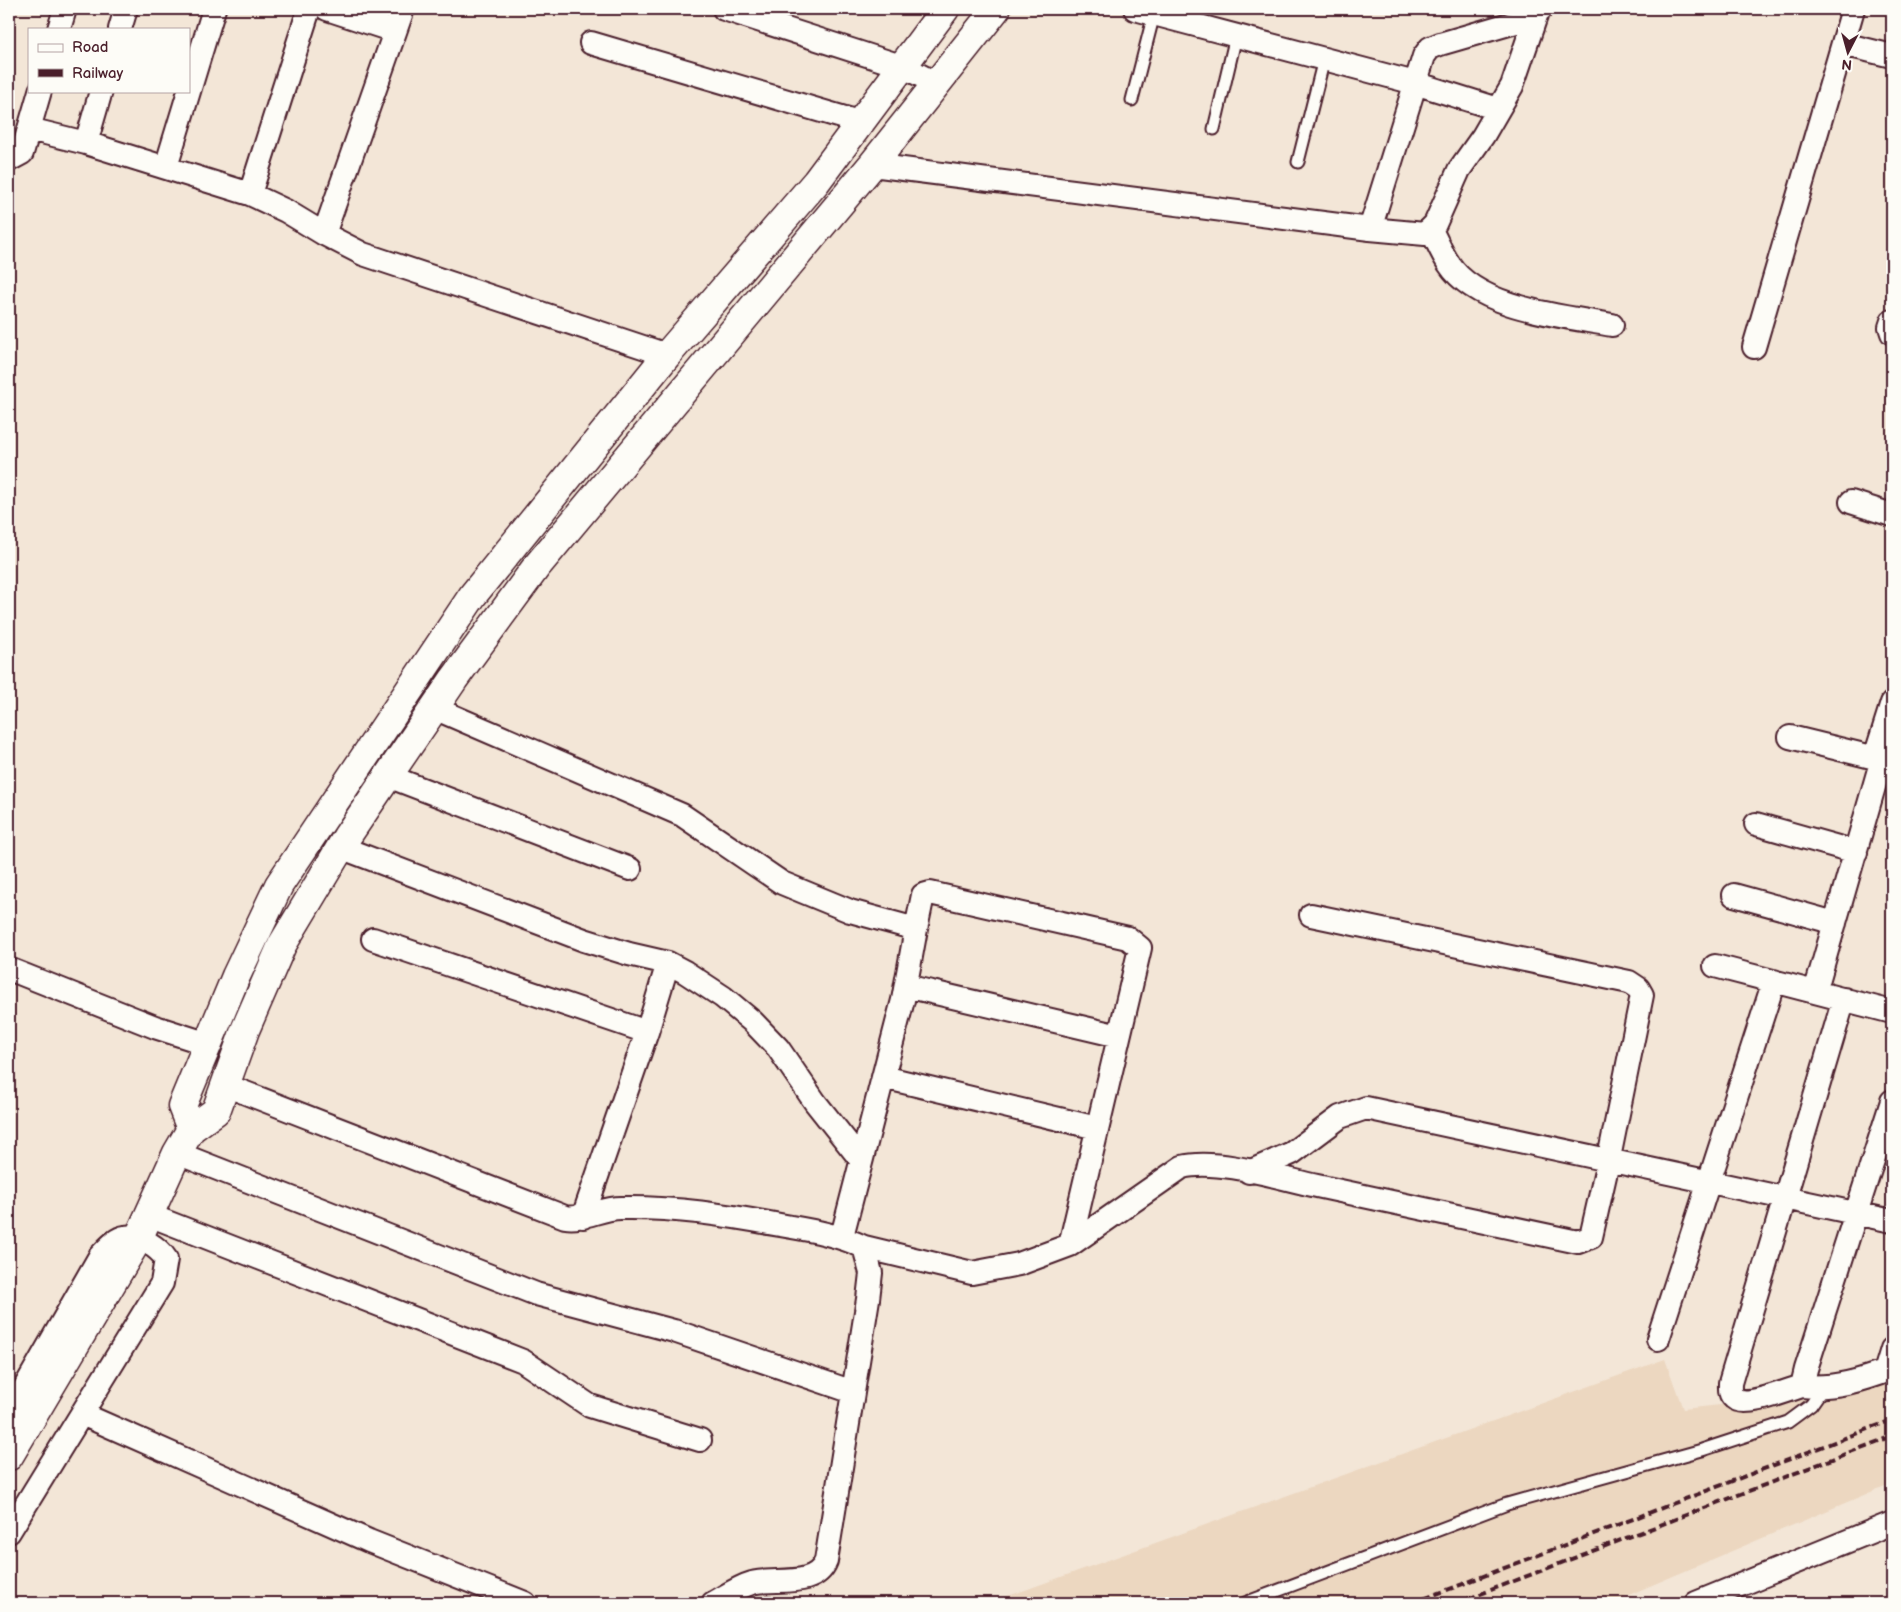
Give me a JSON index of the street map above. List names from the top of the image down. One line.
{"legend":["Road","Railway"],"north":"bottom"}
